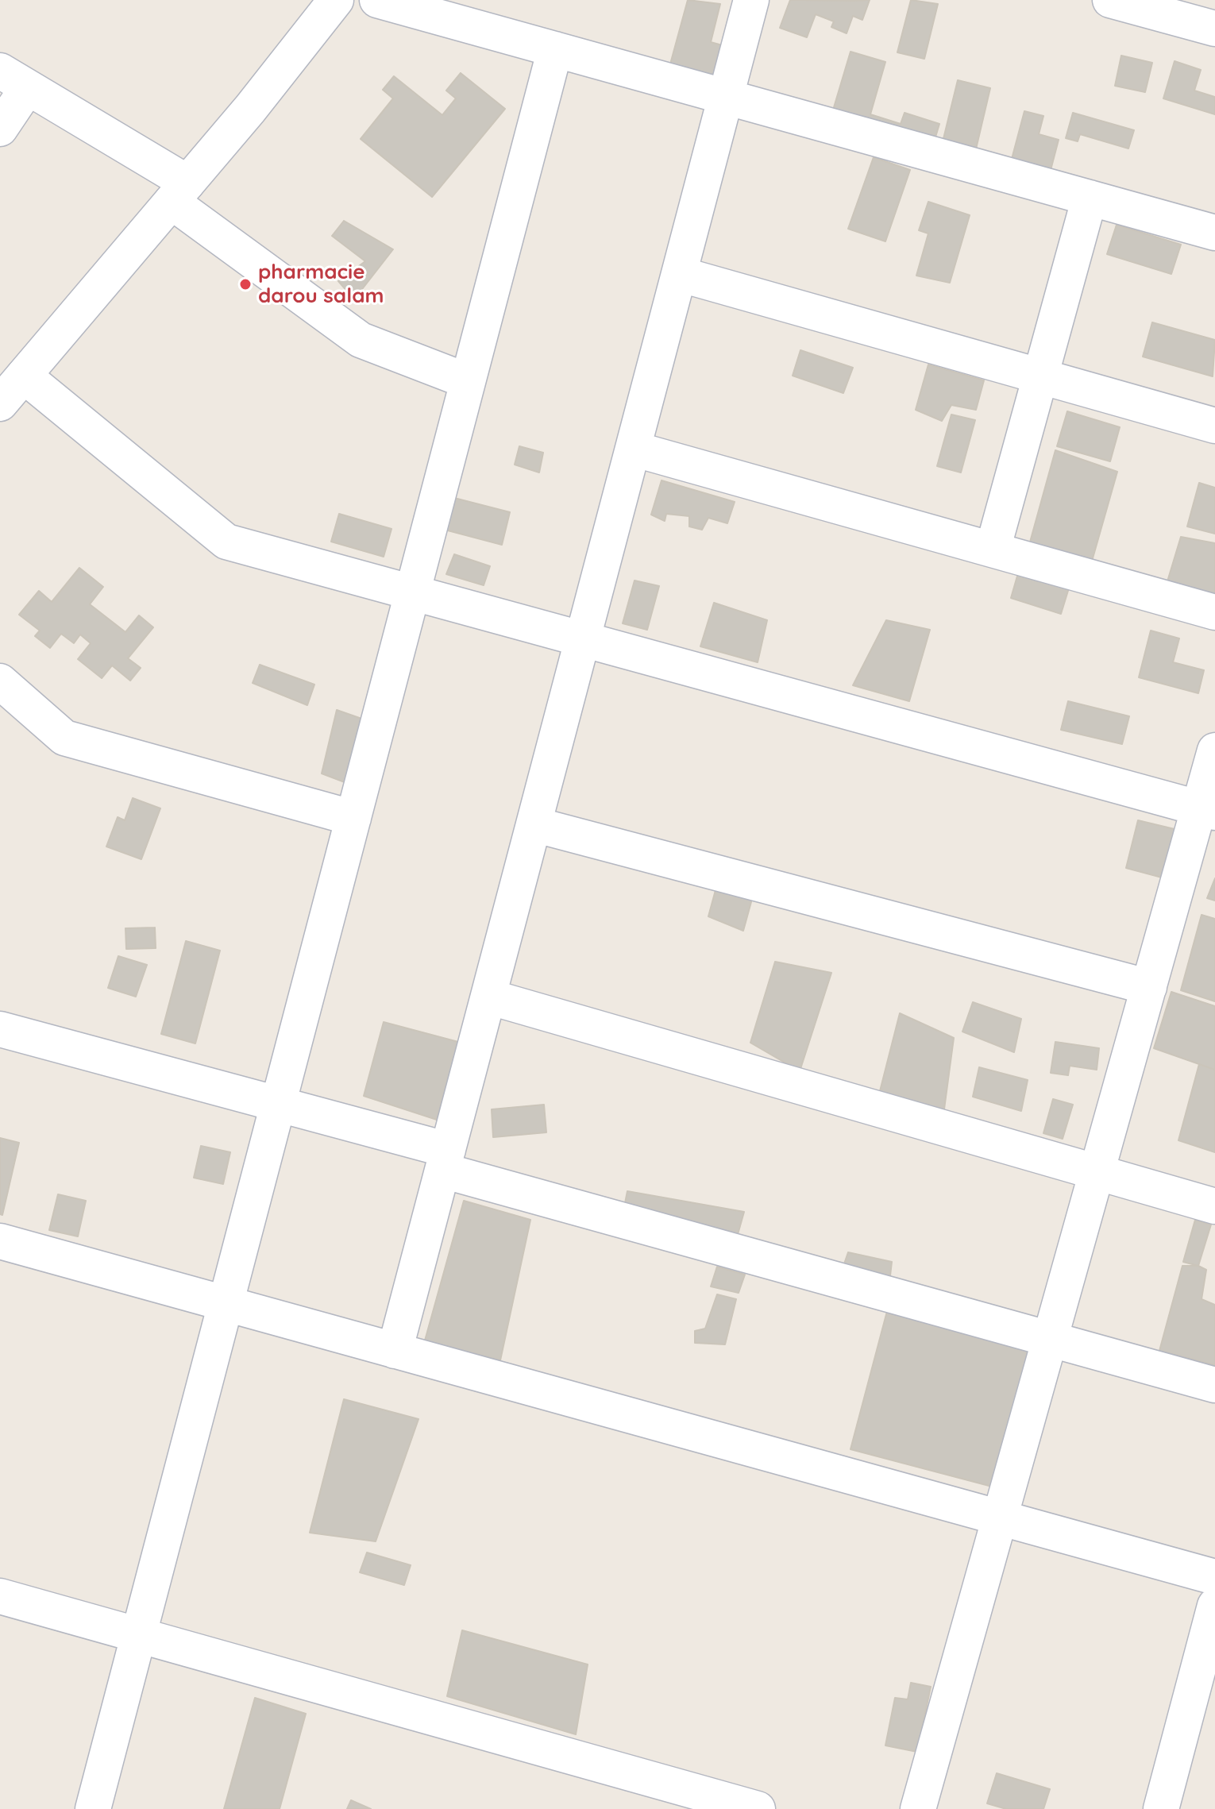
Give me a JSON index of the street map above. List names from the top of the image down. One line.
{"places":["pharmacie darou salam"]}
